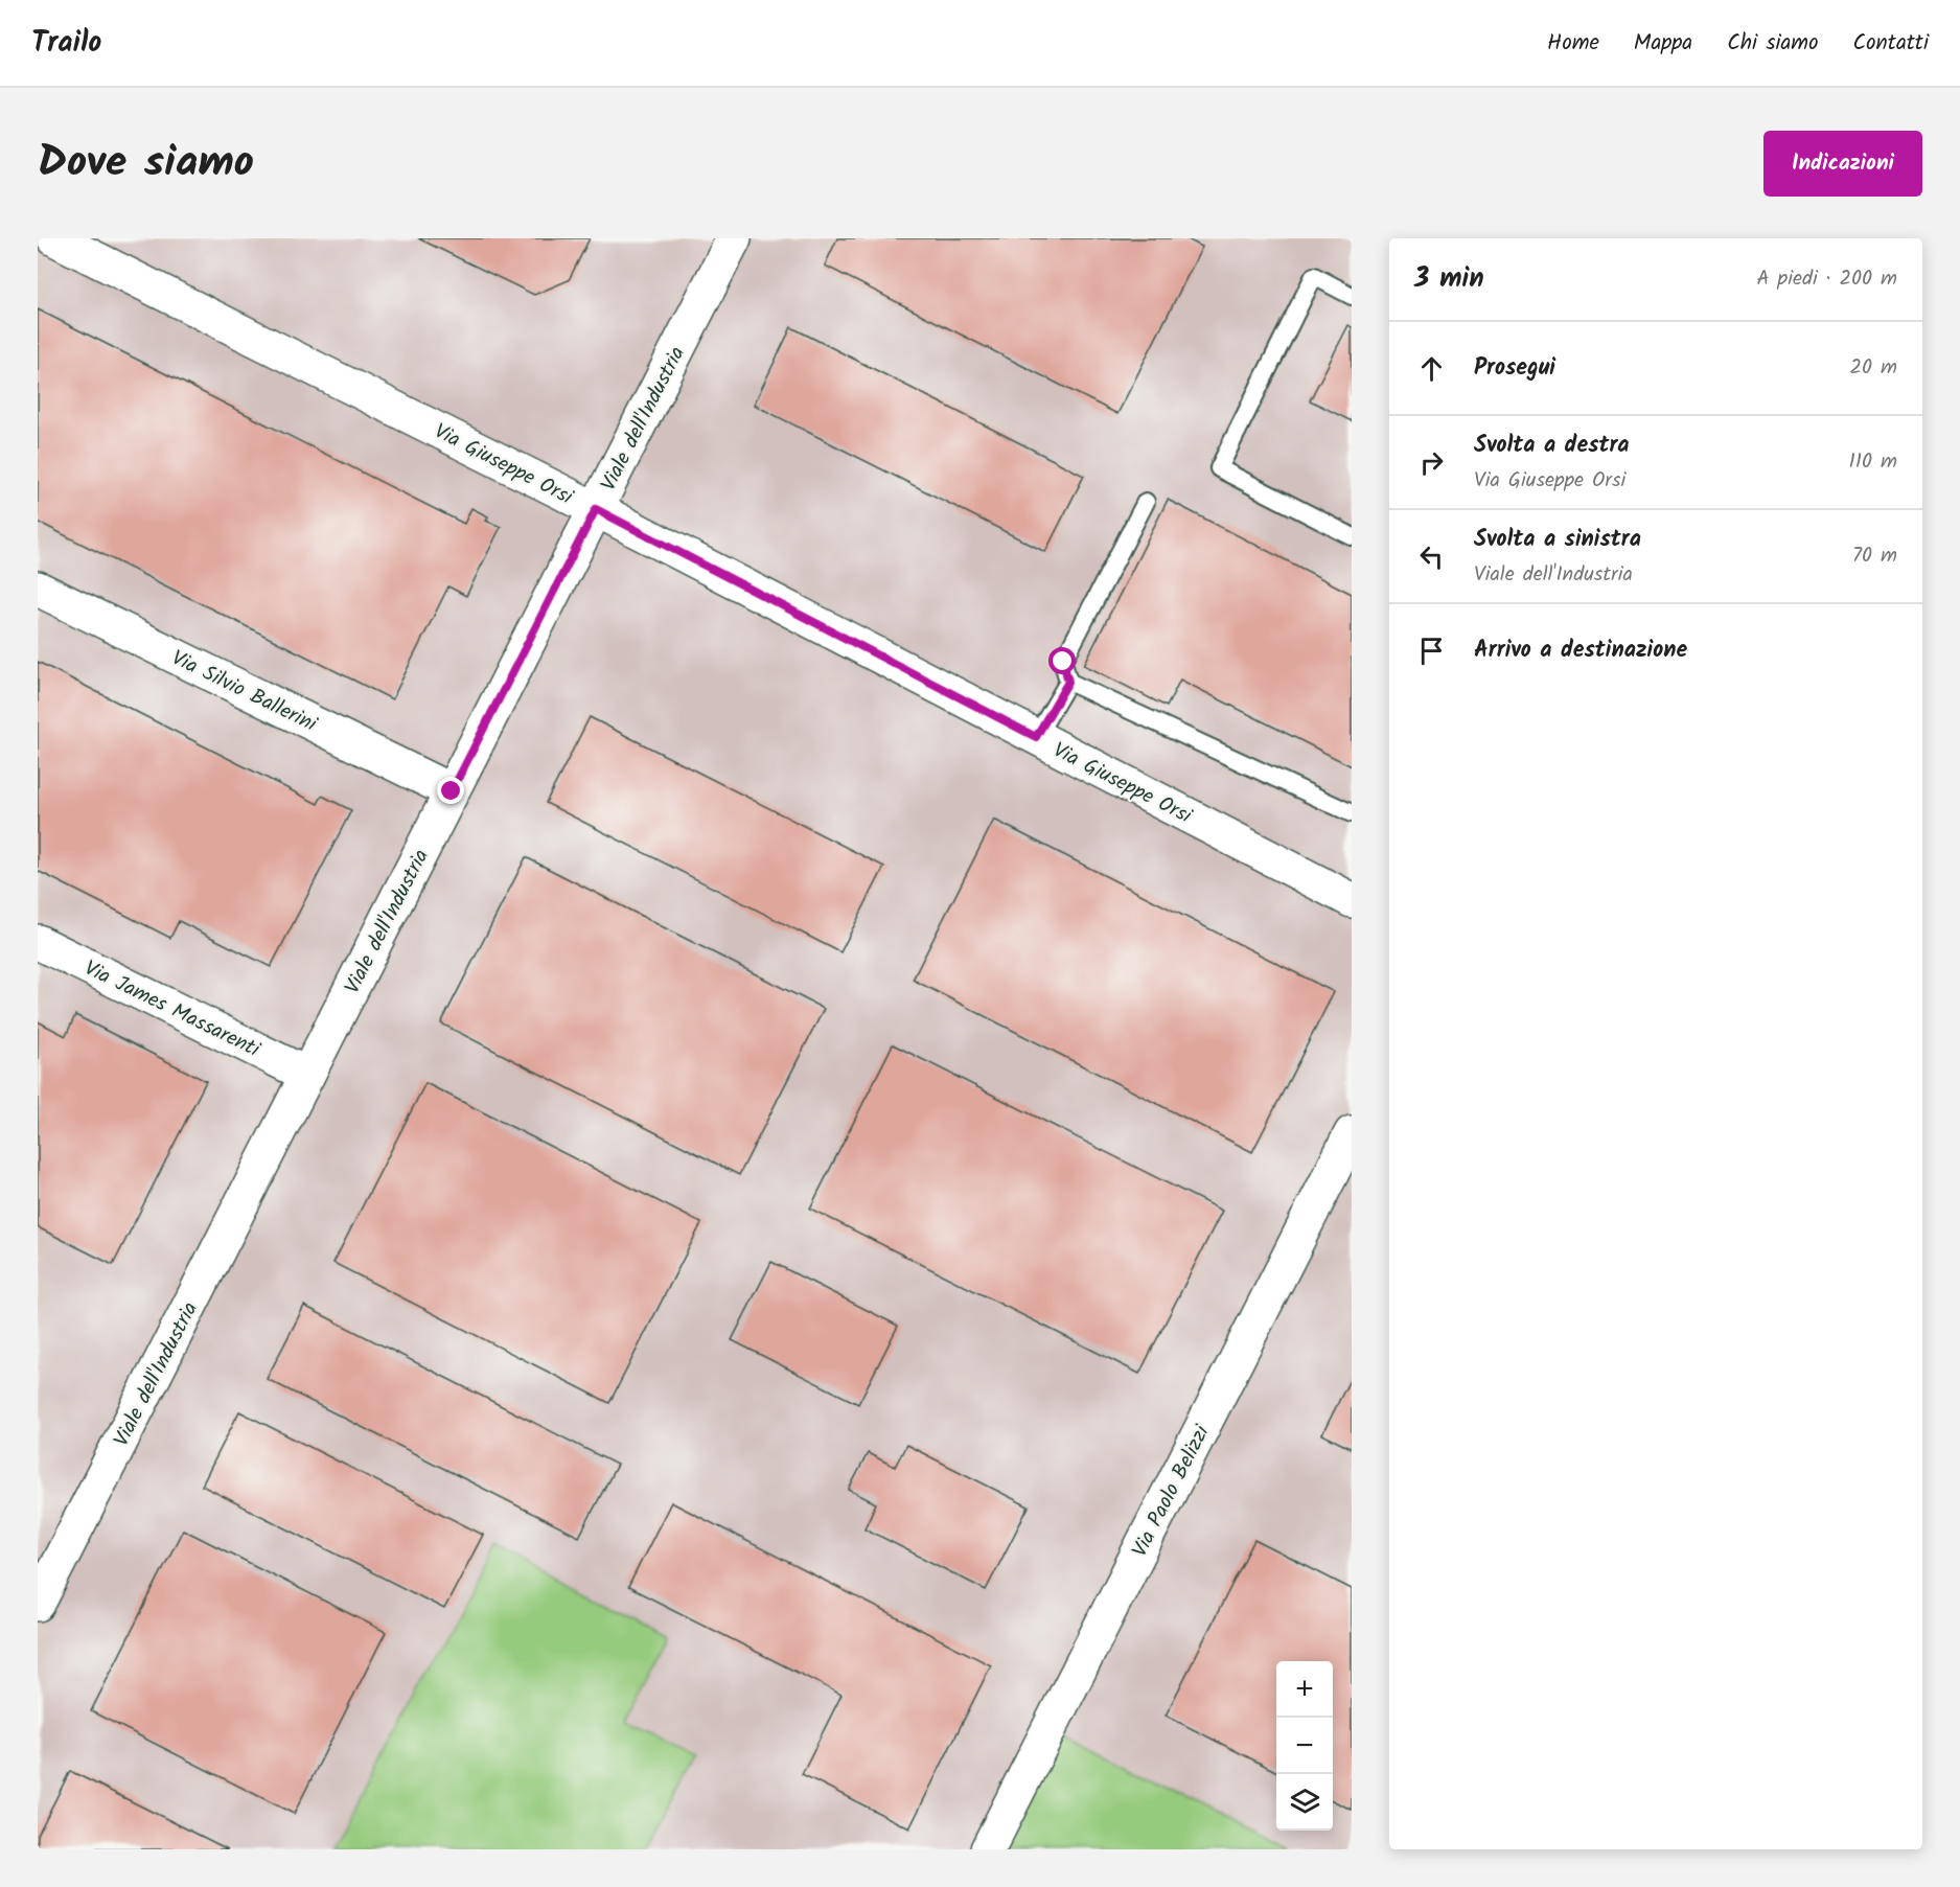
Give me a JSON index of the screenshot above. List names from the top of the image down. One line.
{"streets":{"street":["Viale dell'Industria","Via Giuseppe Orsi","Via Silvio Ballerini","Via James Massarenti","Via Paolo Belizzi"]},"crossings":[["Viale dell'Industria","Via Giuseppe Orsi"],["Viale dell'Industria","Via Silvio Ballerini"],["Viale dell'Industria","Via James Massarenti"]],"page":{"header":"Trailo","nav":["Home","Mappa","Chi siamo","Contatti"],"title":"Dove siamo","buttons":"Indicazioni","heading":["3 min","A piedi · 200 m"],"list":[["Prosegui","20 m"],["Svolta a destra","Via Giuseppe Orsi","110 m"],["Svolta a sinistra","Viale dell'Industria","70 m"],"Arrivo a destinazione"],"map_buttons":["+","−"]}}
